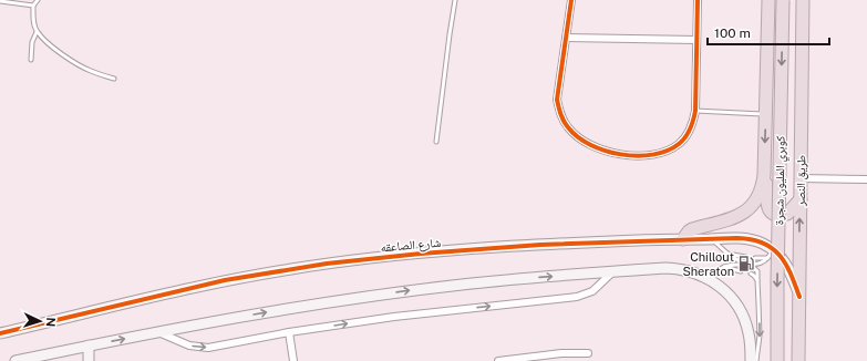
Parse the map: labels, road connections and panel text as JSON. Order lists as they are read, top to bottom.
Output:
{
  "streets": {
    "highway": ["كوبري المليون شجرة", "طريق النصر"],
    "street": ["شارع الصاعقه"]
  },
  "crossings": [
    ["طريق النصر", "شارع الصاعقه"]
  ],
  "places": {
    "fuel station": ["Chillout Sheraton"]
  },
  "scale_bar": "100 m",
  "north": "right"
}
